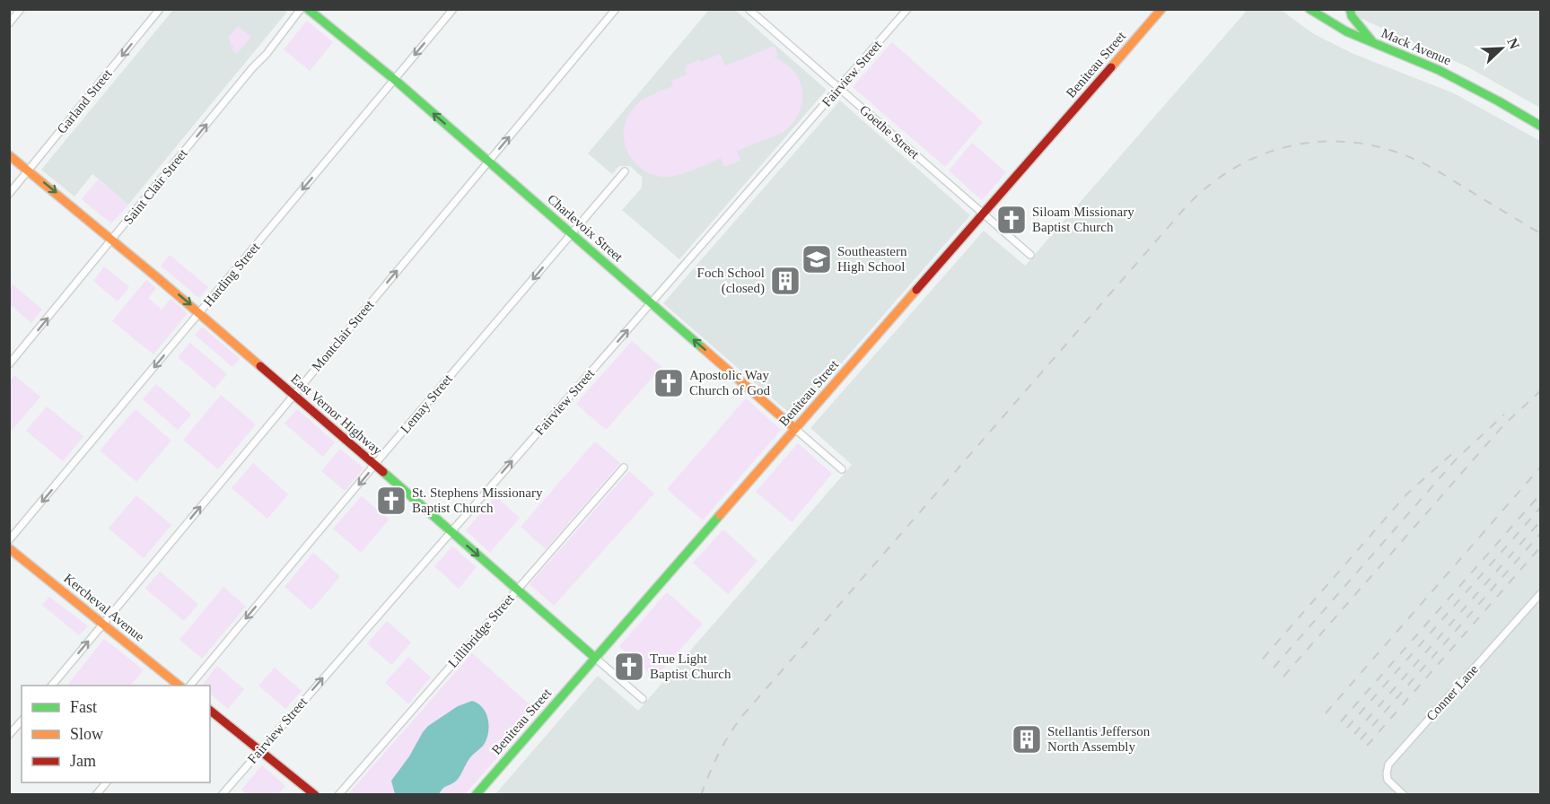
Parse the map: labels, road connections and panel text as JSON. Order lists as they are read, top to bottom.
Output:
{
  "streets": {
    "street": [
      "Mack Avenue",
      "Beniteau Street",
      "Fairview Street",
      "Garland Street",
      "Goethe Street",
      "Saint Clair Street",
      "Charlevoix Street",
      "Harding Street",
      "Montclair Street",
      "Lemay Street",
      "East Vernor Highway",
      "Kercheval Avenue",
      "Lillibridge Street",
      "Conner Lane"
    ]
  },
  "crossings": [
    ["Beniteau Street", "Goethe Street"],
    ["Beniteau Street", "Charlevoix Street"],
    ["Beniteau Street", "East Vernor Highway"],
    ["Fairview Street", "Goethe Street"],
    ["Fairview Street", "Charlevoix Street"],
    ["Fairview Street", "East Vernor Highway"],
    ["Garland Street", "East Vernor Highway"],
    ["Saint Clair Street", "East Vernor Highway"],
    ["Charlevoix Street", "Harding Street"],
    ["Charlevoix Street", "Montclair Street"],
    ["Charlevoix Street", "Lemay Street"],
    ["Harding Street", "East Vernor Highway"],
    ["Montclair Street", "East Vernor Highway"],
    ["Montclair Street", "Kercheval Avenue"],
    ["Lemay Street", "East Vernor Highway"],
    ["East Vernor Highway", "Lillibridge Street"]
  ],
  "one_way": [
    "Fairview Street",
    "Garland Street",
    "Saint Clair Street",
    "Charlevoix Street",
    "Harding Street",
    "Montclair Street",
    "Lemay Street",
    "East Vernor Highway"
  ],
  "places": {
    "church": [
      "Siloam Missionary Baptist Church",
      "Apostolic Way Church of God",
      "St. Stephens Missionary Baptist Church",
      "True Light Baptist Church"
    ],
    "school or university": ["Southeastern High School"],
    "building": ["Foch School (closed)", "Stellantis Jefferson North Assembly"]
  },
  "legend": ["Fast", "Slow", "Jam"],
  "north": "top right"
}
